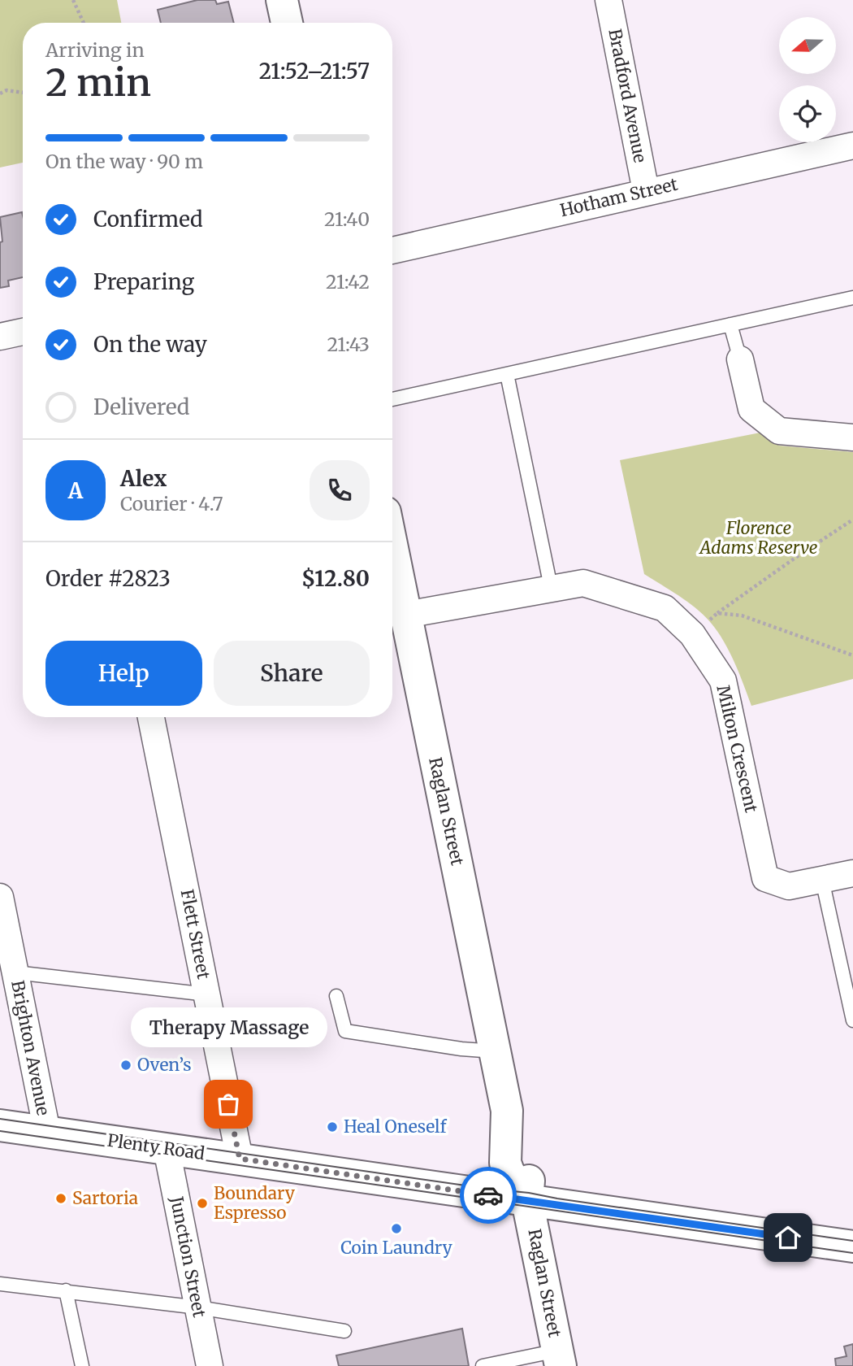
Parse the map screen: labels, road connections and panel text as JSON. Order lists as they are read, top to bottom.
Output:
{
  "streets": {
    "street": [
      "Bradford Avenue",
      "Hotham Street",
      "Milton Crescent",
      "Raglan Street",
      "Flett Street",
      "Brighton Avenue",
      "Plenty Road",
      "Junction Street"
    ]
  },
  "crossings": [
    ["Bradford Avenue", "Hotham Street"],
    ["Milton Crescent", "Raglan Street"],
    ["Raglan Street", "Plenty Road"],
    ["Flett Street", "Plenty Road"],
    ["Brighton Avenue", "Plenty Road"],
    ["Plenty Road", "Junction Street"]
  ],
  "parks": ["Florence Adams Reserve"],
  "places": [
    "Oven’s",
    "Therapy Massage",
    "Heal Oneself",
    "Sartoria",
    "Boundary Espresso",
    "Coin Laundry"
  ],
  "north": "left",
  "page": {
    "heading": ["2 min", "Arriving in", "21:52–21:57"],
    "panel": [
      "Alex",
      "Courier · 4.7",
      "Order #2823",
      "$12.80"
    ],
    "bar": "On the way · 90 m",
    "list": [
      ["Confirmed", "21:40"],
      ["Preparing", "21:42"],
      ["On the way", "21:43"],
      "Delivered"
    ],
    "round": "A",
    "buttons": ["Help", "Share"],
    "bubble": "Therapy Massage"
  }
}
